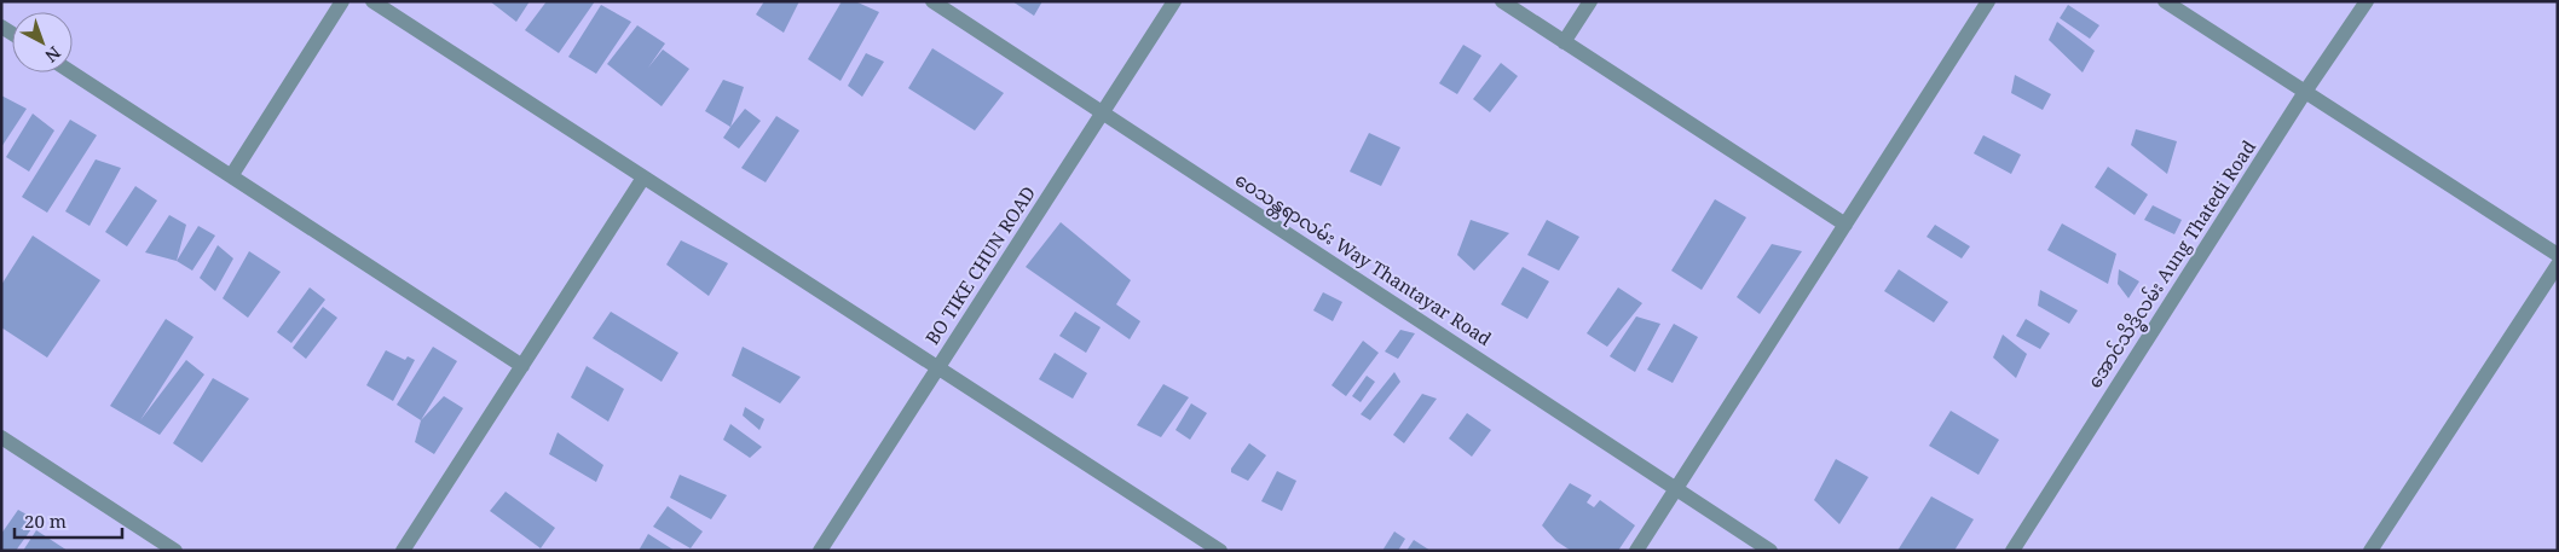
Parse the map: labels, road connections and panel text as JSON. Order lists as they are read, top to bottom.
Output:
{
  "streets": {
    "street": ["ဝေသန္တရာလမ်း Way Thantayar Road", "အောင်သိဒ္ဓိလမ်း Aung Thatedi Road", "BO TIKE CHUN ROAD"]
  },
  "crossings": [
    ["ဝေသန္တရာလမ်း Way Thantayar Road", "BO TIKE CHUN ROAD"]
  ],
  "scale_bar": "20 m",
  "north": "bottom right"
}
